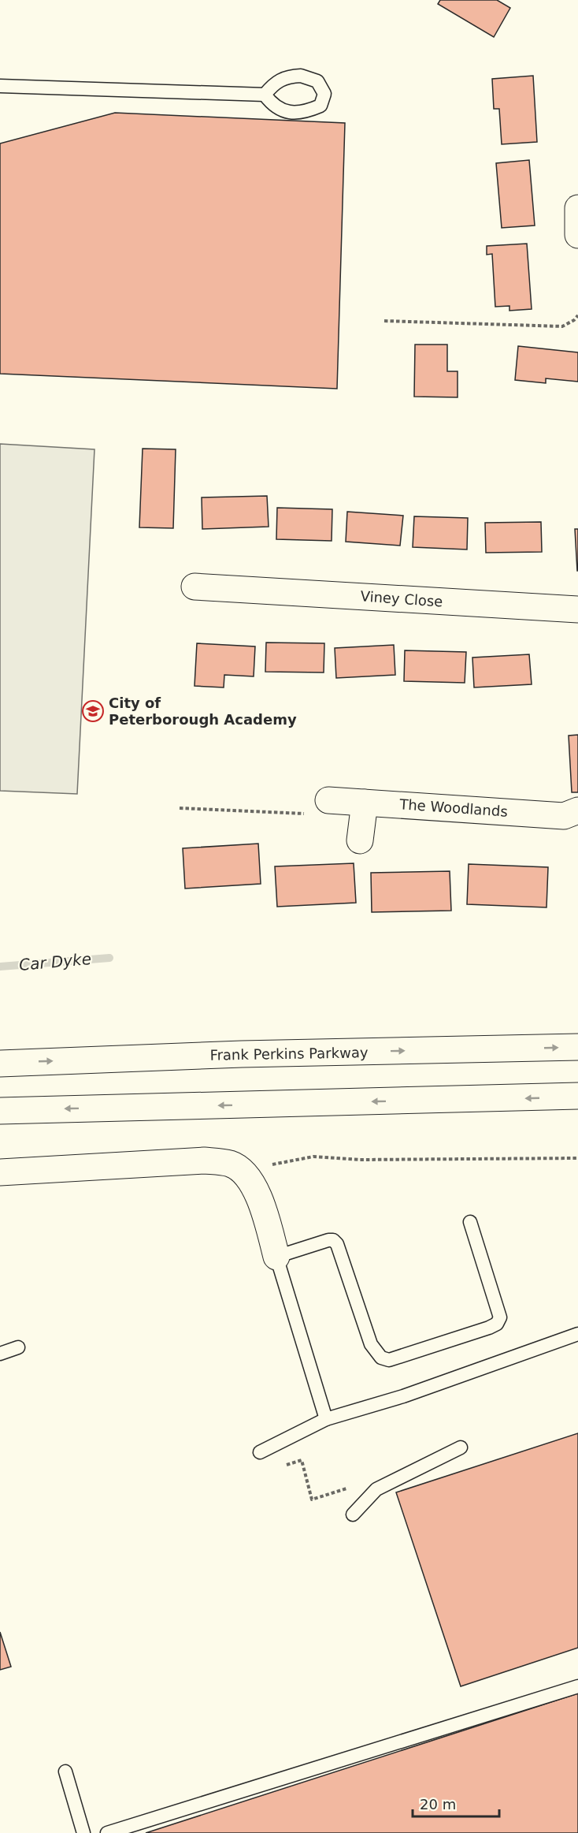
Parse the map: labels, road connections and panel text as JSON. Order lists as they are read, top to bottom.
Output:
{
  "streets": {
    "main road": ["Viney Close", "The Woodlands", "Frank Perkins Parkway"]
  },
  "water": ["Car Dyke"],
  "places": {
    "school or university": ["City of Peterborough Academy"]
  },
  "scale_bar": "20 m"
}
